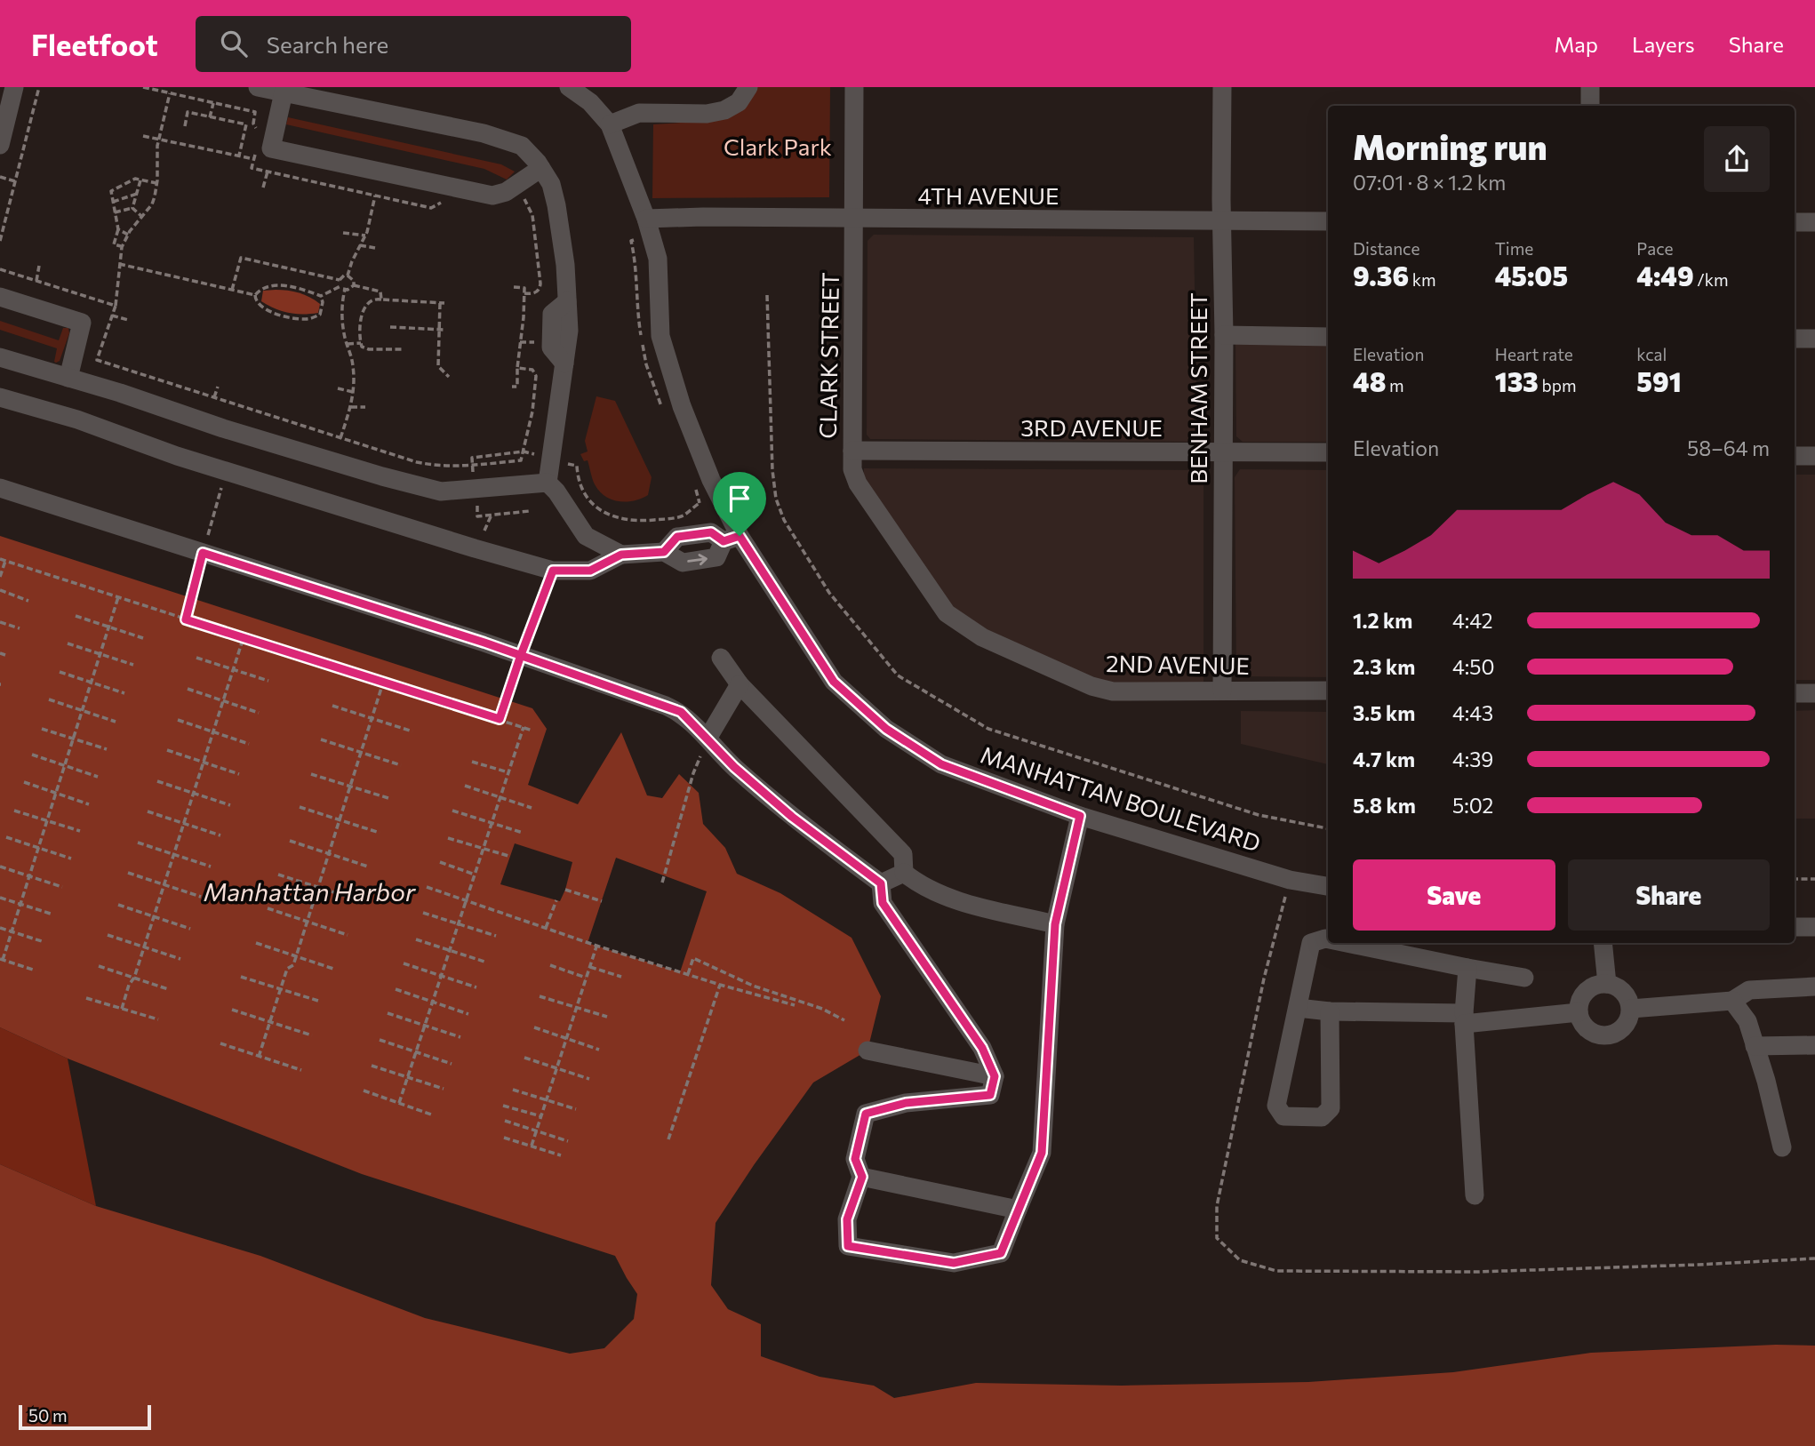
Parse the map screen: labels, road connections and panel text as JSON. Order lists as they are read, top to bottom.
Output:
{
  "streets": {
    "street": [
      "4TH AVENUE",
      "CLARK STREET",
      "BENHAM STREET",
      "3RD AVENUE",
      "2ND AVENUE",
      "MANHATTAN BOULEVARD"
    ]
  },
  "crossings": [
    ["4TH AVENUE", "CLARK STREET"],
    ["4TH AVENUE", "BENHAM STREET"],
    ["4TH AVENUE", "MANHATTAN BOULEVARD"],
    ["CLARK STREET", "3RD AVENUE"],
    ["CLARK STREET", "2ND AVENUE"],
    ["BENHAM STREET", "3RD AVENUE"],
    ["BENHAM STREET", "2ND AVENUE"]
  ],
  "water": ["Manhattan Harbor"],
  "parks": ["Clark Park"],
  "scale_bar": "50 m",
  "page": {
    "header": "Fleetfoot",
    "search": "Search here",
    "nav": ["Map", "Layers", "Share"],
    "heading": ["Morning run", "07:01 · 8 × 1.2 km"],
    "stats": [
      ["Distance", "9.36 km"],
      ["Time", "45:05"],
      ["Pace", "4:49 /km"],
      ["Elevation", "48 m"],
      ["Heart rate", "133 bpm"],
      ["kcal", "591"]
    ],
    "chart": ["Elevation", "58–64 m"],
    "list": [
      {
        "name": "1.2 km",
        "note": "4:42"
      },
      {
        "name": "2.3 km",
        "note": "4:50"
      },
      {
        "name": "3.5 km",
        "note": "4:43"
      },
      {
        "name": "4.7 km",
        "note": "4:39"
      },
      {
        "name": "5.8 km",
        "note": "5:02"
      }
    ],
    "buttons": ["Save", "Share"],
    "scale": "50 m"
  }
}
